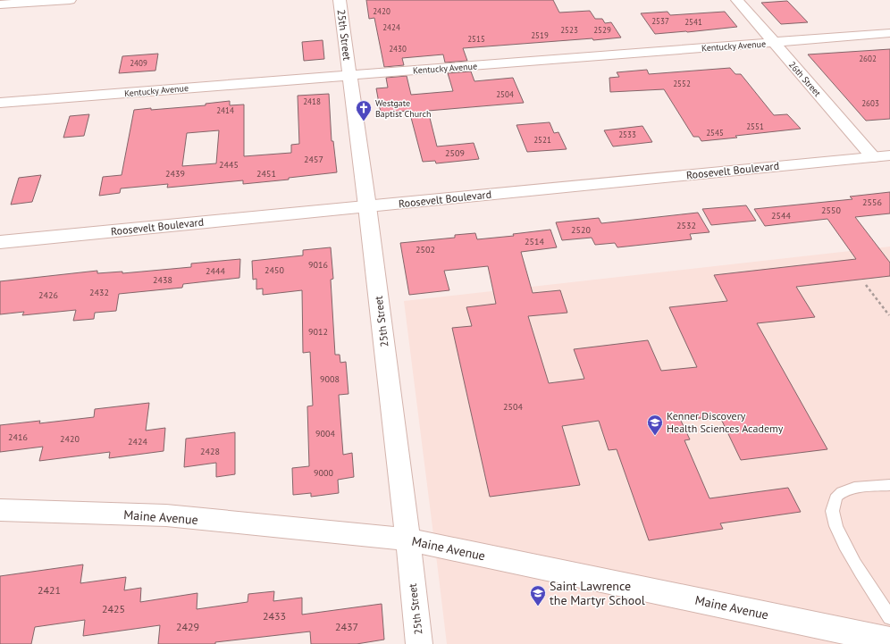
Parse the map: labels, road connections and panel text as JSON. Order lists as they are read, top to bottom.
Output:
{
  "streets": {
    "street": [
      "25th Street",
      "Kentucky Avenue",
      "26th Street",
      "Roosevelt Boulevard",
      "Maine Avenue"
    ]
  },
  "crossings": [
    ["25th Street", "Kentucky Avenue"],
    ["25th Street", "Roosevelt Boulevard"],
    ["25th Street", "Maine Avenue"],
    ["Kentucky Avenue", "26th Street"],
    ["26th Street", "Roosevelt Boulevard"]
  ],
  "places": {
    "church": ["Westgate Baptist Church"],
    "school or university": ["Kenner Discovery Health Sciences Academy", "Saint Lawrence the Martyr School"]
  },
  "house_numbers": [
    "2420",
    "2537",
    "2541",
    "2424",
    "2523",
    "2529",
    "2519",
    "2515",
    "2430",
    "2602",
    "2409",
    "2552",
    "2504",
    "2418",
    "2603",
    "2414",
    "2551",
    "2545",
    "2533",
    "2521",
    "2509",
    "2457",
    "2445",
    "2439",
    "2451",
    "2556",
    "2550",
    "2544",
    "2532",
    "2520",
    "2514",
    "2502",
    "9016",
    "2450",
    "2444",
    "2438",
    "2432",
    "2426",
    "9012",
    "9008",
    "2504",
    "9004",
    "2416",
    "2420",
    "2424",
    "2428",
    "9000",
    "2421",
    "2425",
    "2433",
    "2429",
    "2437"
  ]
}
